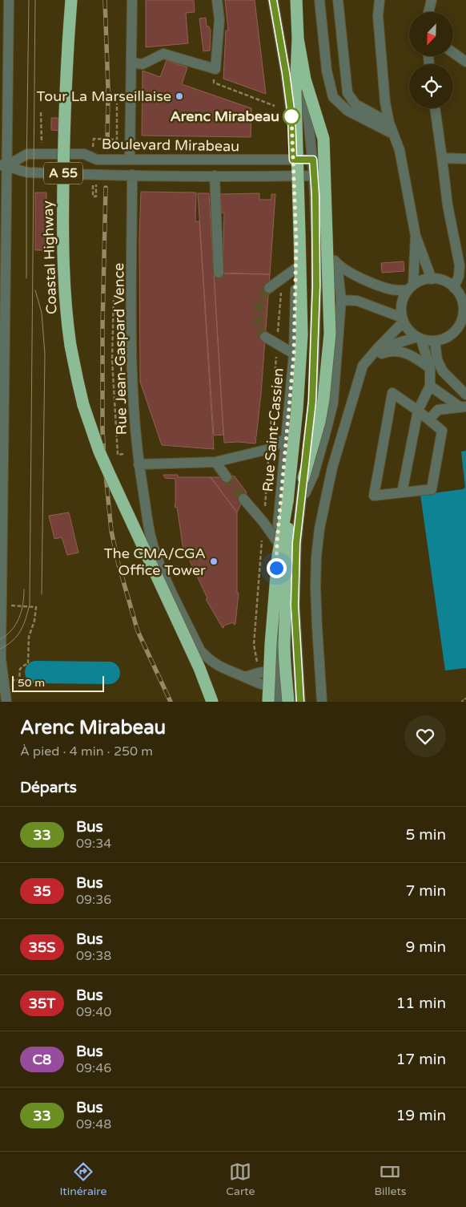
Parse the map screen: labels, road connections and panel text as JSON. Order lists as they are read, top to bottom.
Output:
{
  "streets": {
    "highway": ["A 55", "Coastal Highway"],
    "street": ["Boulevard Mirabeau", "Rue Jean-Gaspard Vence", "Rue Saint-Cassien"]
  },
  "crossings": [
    ["Boulevard Mirabeau", "Rue Jean-Gaspard Vence"],
    ["Boulevard Mirabeau", "Rue Saint-Cassien"],
    ["Rue Jean-Gaspard Vence", "Rue Saint-Cassien"]
  ],
  "places": ["Tour La Marseillaise", "Arenc Mirabeau", "The CMA/CGA Office Tower"],
  "lines": ["bus line 33"],
  "scale_bar": "50 m",
  "north": "bottom left",
  "page": {
    "scale": "50 m",
    "heading": [
      ["Arenc Mirabeau", "À pied · 4 min · 250 m"],
      "Départs"
    ],
    "list": [
      {
        "mark": "33",
        "name": "Bus",
        "note": "09:34",
        "value": "5 min"
      },
      {
        "mark": "35",
        "name": "Bus",
        "note": "09:36",
        "value": "7 min"
      },
      {
        "mark": "35S",
        "name": "Bus",
        "note": "09:38",
        "value": "9 min"
      },
      {
        "mark": "35T",
        "name": "Bus",
        "note": "09:40",
        "value": "11 min"
      },
      {
        "mark": "C8",
        "name": "Bus",
        "note": "09:46",
        "value": "17 min"
      },
      {
        "mark": "33",
        "name": "Bus",
        "note": "09:48",
        "value": "19 min"
      }
    ],
    "tabs": ["Itinéraire", "Carte", "Billets"]
  }
}
